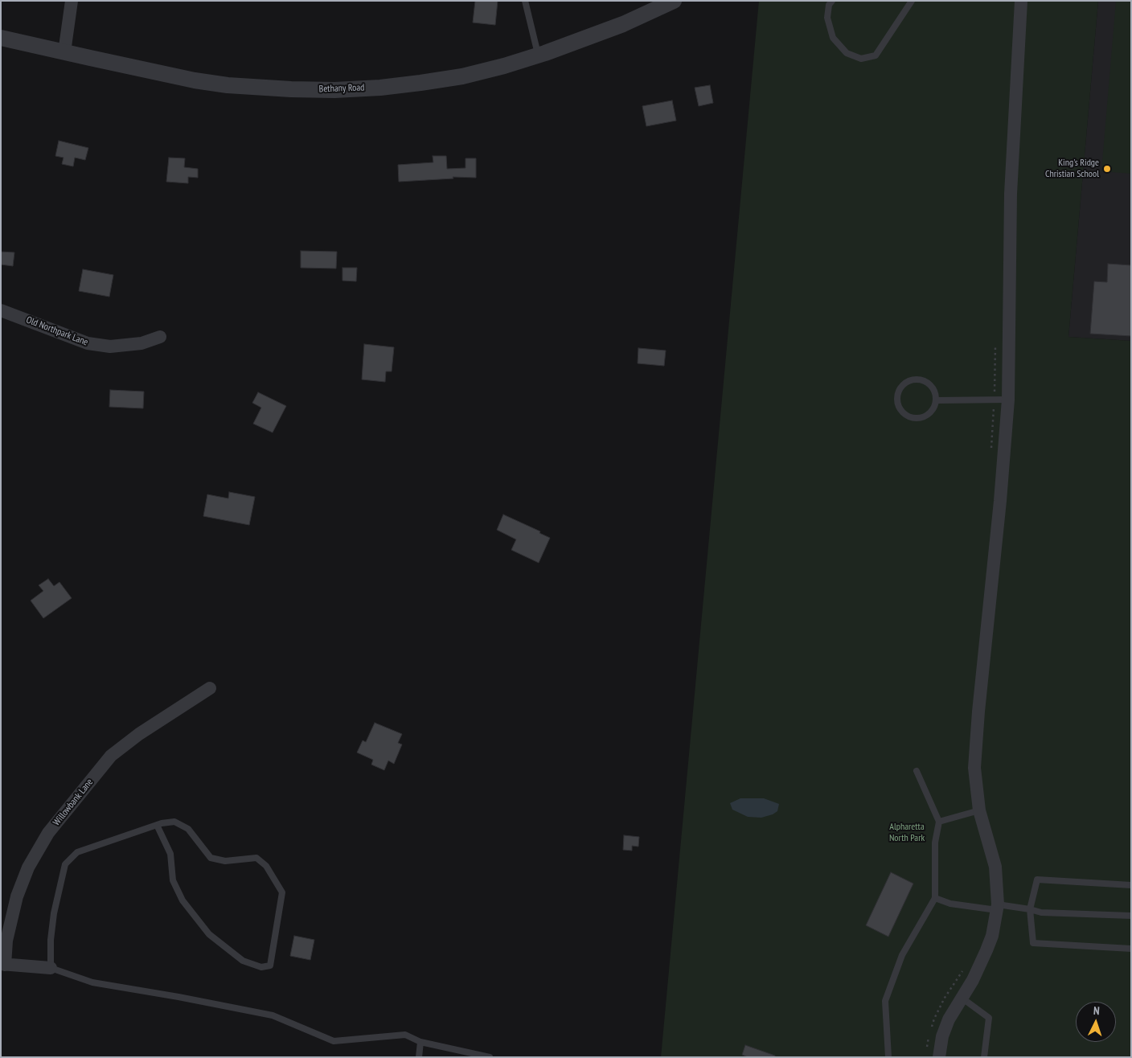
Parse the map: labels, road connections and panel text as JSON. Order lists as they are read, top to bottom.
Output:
{
  "streets": {
    "street": ["Bethany Road", "Old Northpark Lane", "Willowbank Lane"]
  },
  "parks": ["Alpharetta North Park"],
  "places": ["King's Ridge Christian School"],
  "north": "top"
}
